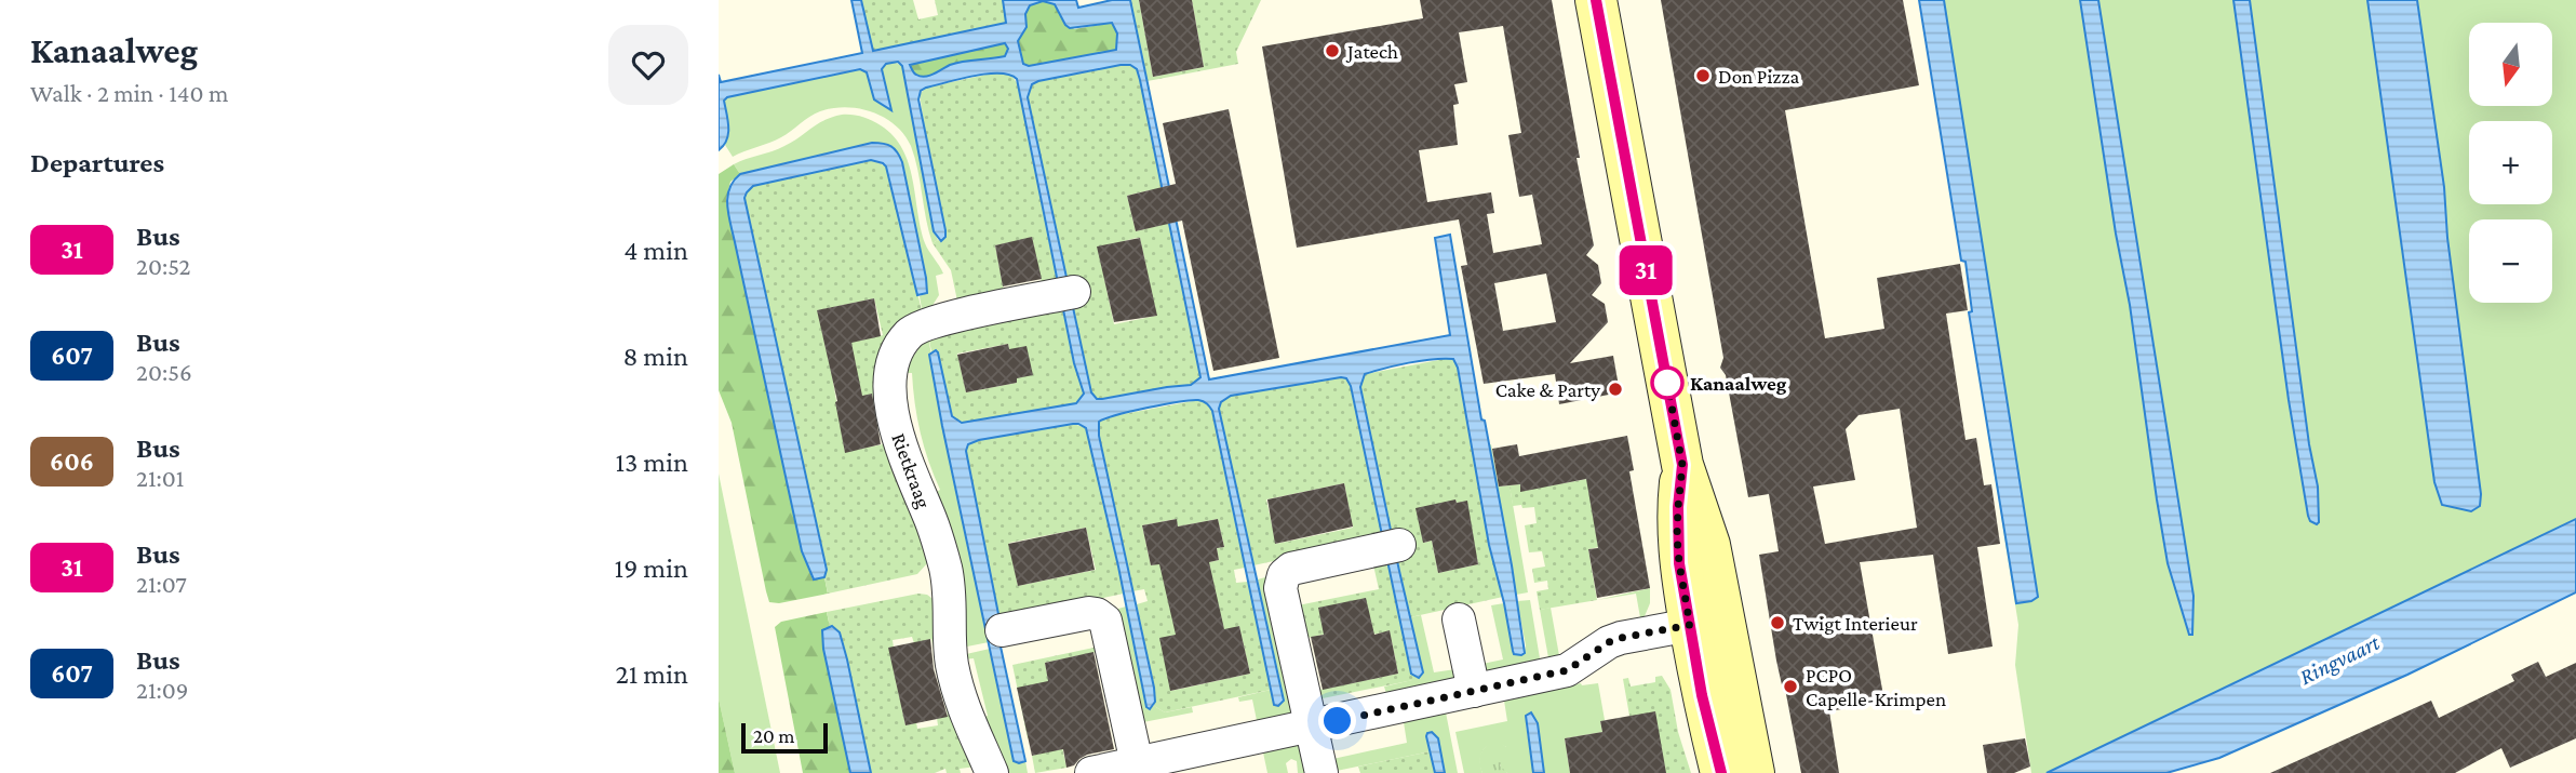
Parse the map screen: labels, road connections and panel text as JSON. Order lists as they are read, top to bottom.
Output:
{
  "streets": {
    "street": ["Rietkraag"]
  },
  "water": ["Ringvaart"],
  "places": [
    "Jatech",
    "Don Pizza",
    "Kanaalweg",
    "Cake & Party",
    "Twigt Interieur",
    "PCPO Capelle-Krimpen"
  ],
  "lines": ["bus line 31"],
  "scale_bar": "20 m",
  "north": "bottom",
  "page": {
    "heading": [
      ["Kanaalweg", "Walk · 2 min · 140 m"],
      "Departures"
    ],
    "on_map": "31",
    "map_buttons": ["+", "−"],
    "list": [
      {
        "mark": "31",
        "name": "Bus",
        "note": "20:52",
        "value": "4 min"
      },
      {
        "mark": "607",
        "name": "Bus",
        "note": "20:56",
        "value": "8 min"
      },
      {
        "mark": "606",
        "name": "Bus",
        "note": "21:01",
        "value": "13 min"
      },
      {
        "mark": "31",
        "name": "Bus",
        "note": "21:07",
        "value": "19 min"
      },
      {
        "mark": "607",
        "name": "Bus",
        "note": "21:09",
        "value": "21 min"
      }
    ],
    "scale": "20 m"
  }
}
